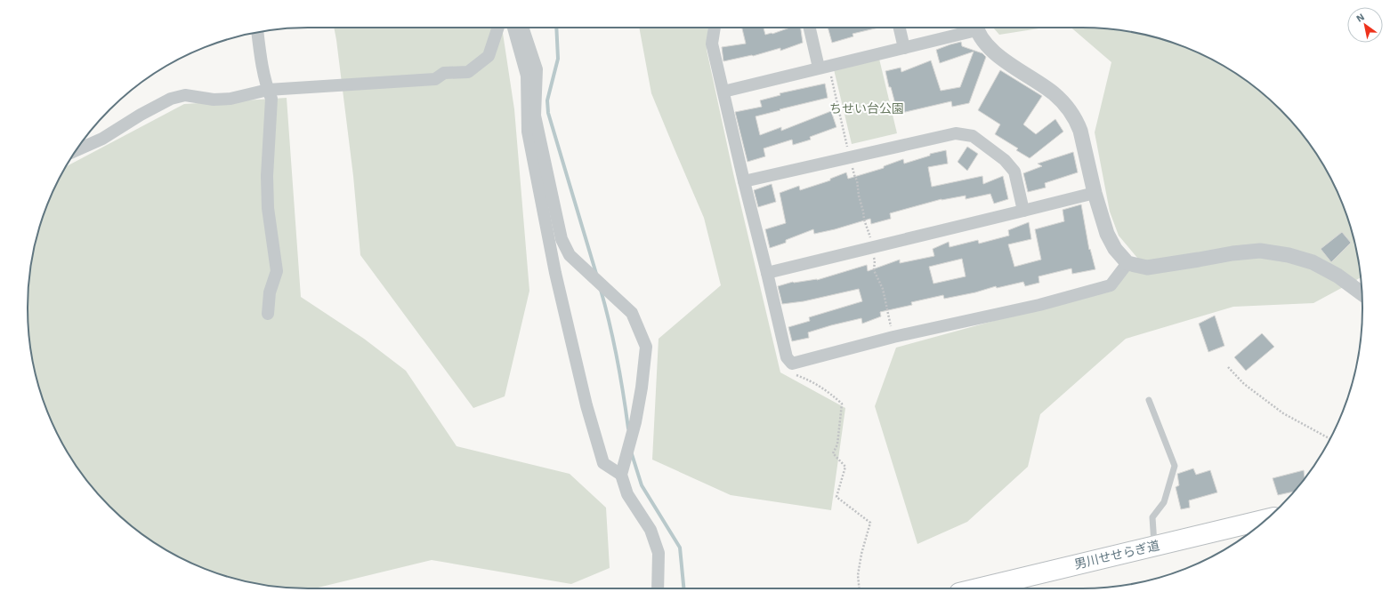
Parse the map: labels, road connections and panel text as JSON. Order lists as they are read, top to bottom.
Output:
{
  "streets": {
    "main road": ["男川せせらぎ道"]
  },
  "parks": ["ちせい台公園"],
  "north": "top left"
}
